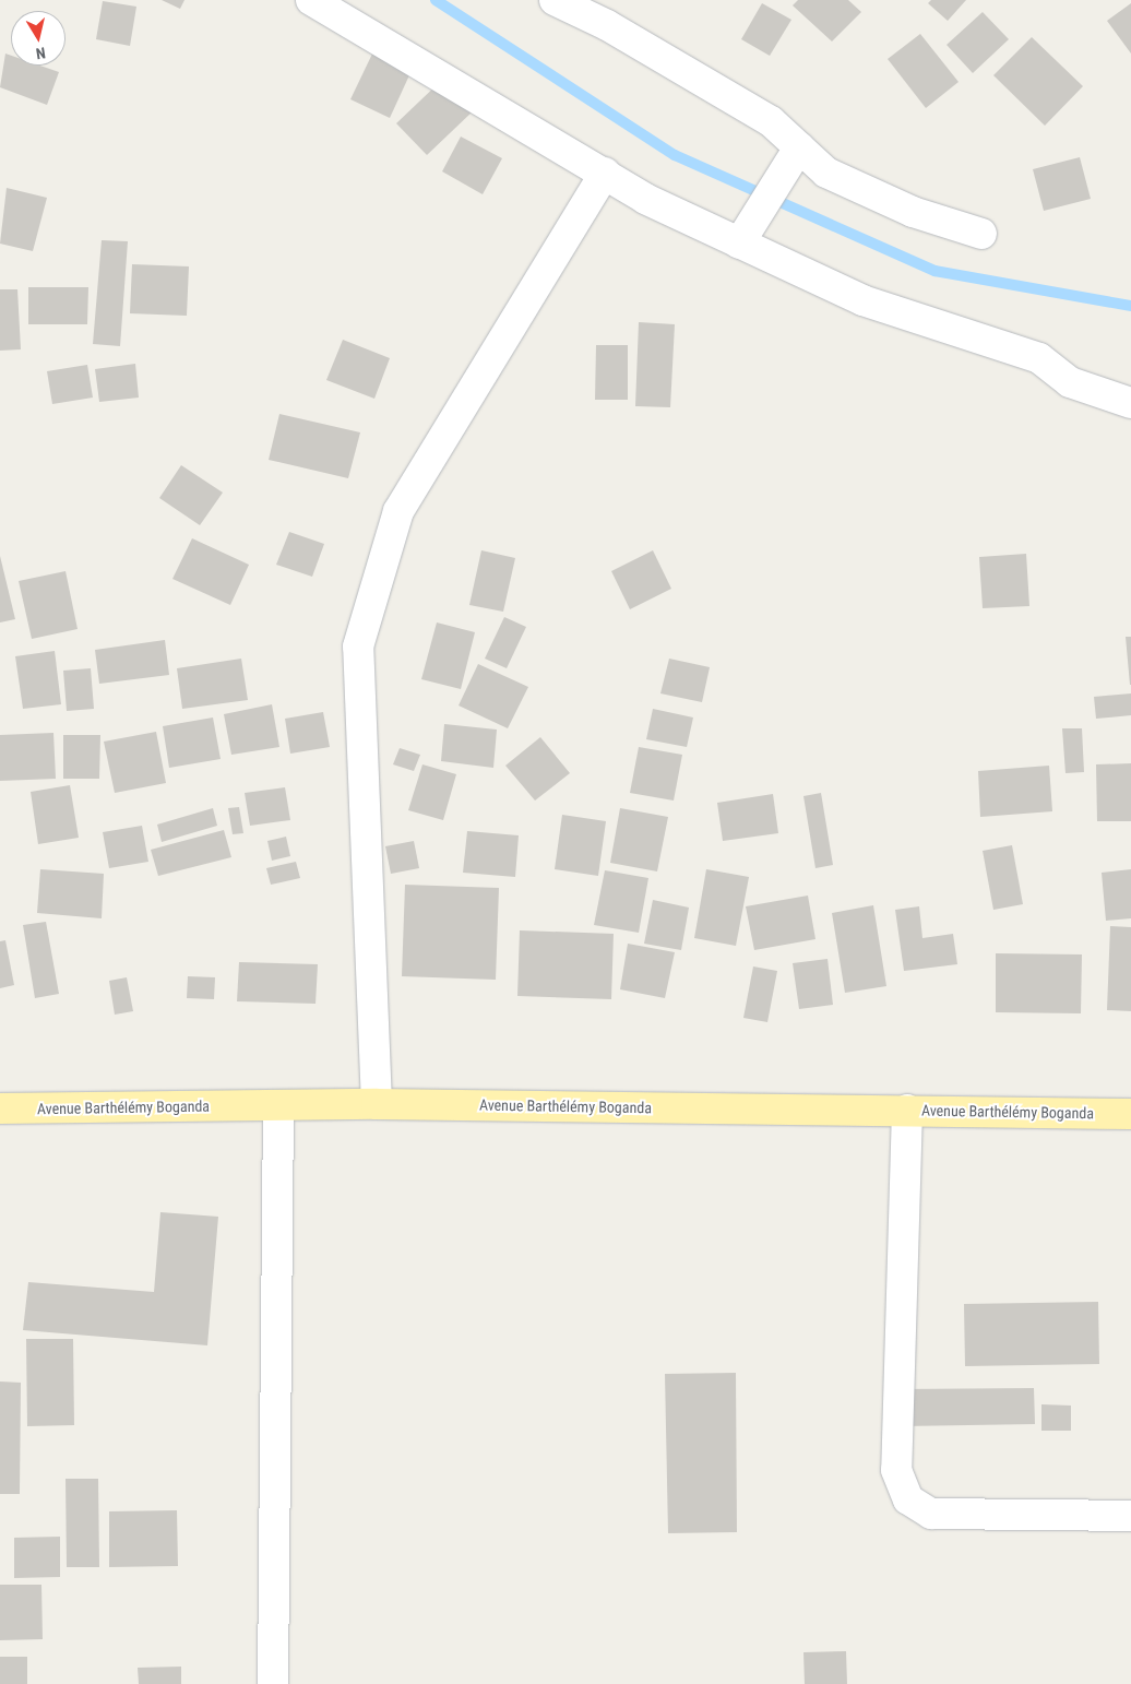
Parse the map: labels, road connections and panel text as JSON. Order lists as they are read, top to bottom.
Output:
{
  "streets": {
    "main road": ["Avenue Barthélémy Boganda"]
  },
  "north": "bottom"
}
